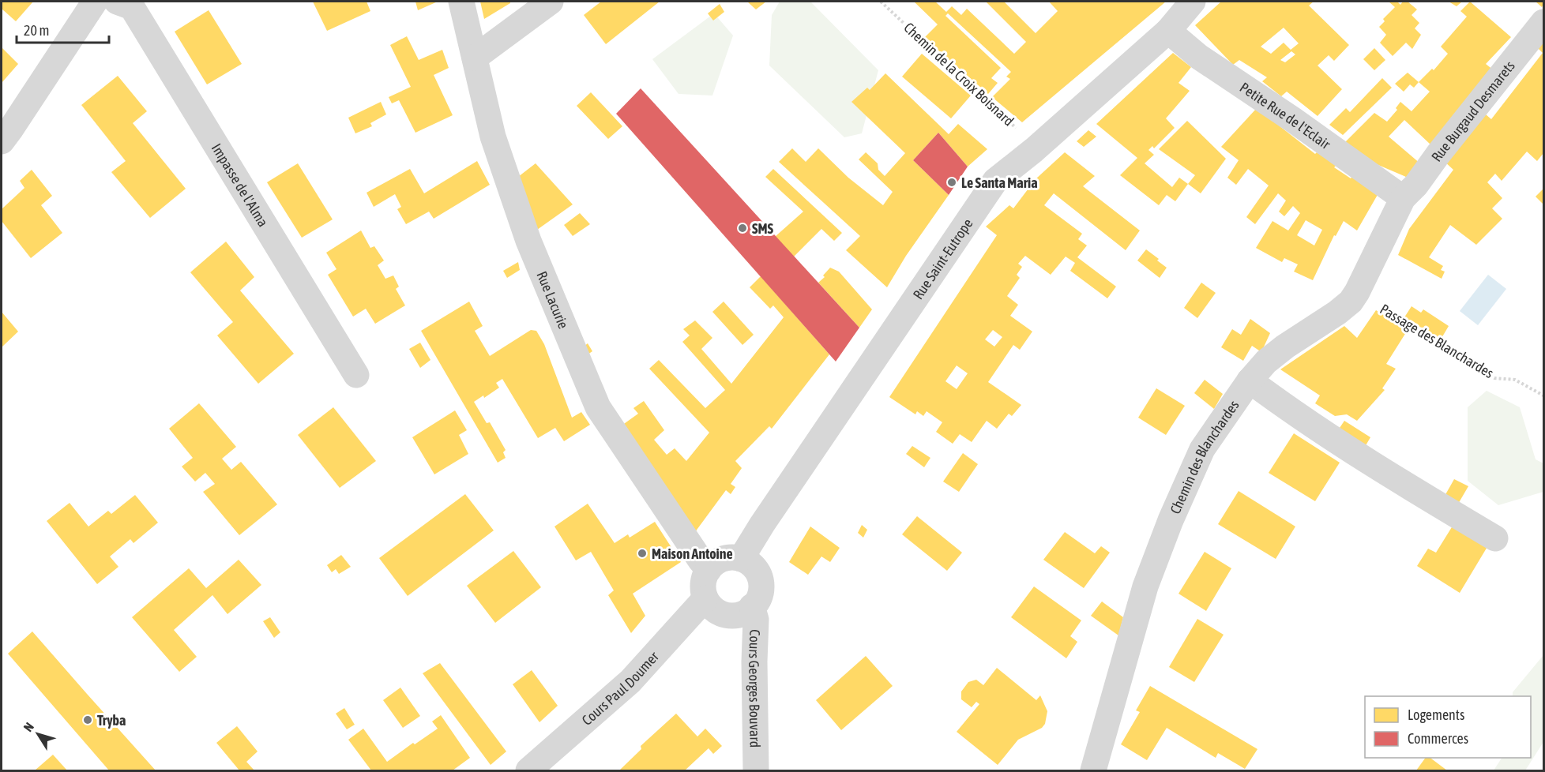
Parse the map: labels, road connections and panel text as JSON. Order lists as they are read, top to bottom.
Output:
{
  "streets": {
    "street": [
      "Rue Burgaud Desmarets",
      "Petite Rue de l'Eclair",
      "Impasse de l'Alma",
      "Rue Saint-Eutrope",
      "Rue Lacurie",
      "Chemin des Blanchardes",
      "Cours Paul Doumer",
      "Cours Georges Bouvard"
    ],
    "path": ["Chemin de la Croix Boisnard", "Passage des Blanchardes"]
  },
  "crossings": [
    ["Chemin de la Croix Boisnard", "Rue Saint-Eutrope"],
    ["Rue Burgaud Desmarets", "Petite Rue de l'Eclair"],
    ["Rue Burgaud Desmarets", "Chemin des Blanchardes"],
    ["Petite Rue de l'Eclair", "Rue Saint-Eutrope"],
    ["Petite Rue de l'Eclair", "Chemin des Blanchardes"],
    ["Rue Saint-Eutrope", "Rue Lacurie"],
    ["Rue Saint-Eutrope", "Cours Paul Doumer"],
    ["Rue Saint-Eutrope", "Cours Georges Bouvard"],
    ["Rue Lacurie", "Cours Paul Doumer"],
    ["Rue Lacurie", "Cours Georges Bouvard"],
    ["Passage des Blanchardes", "Chemin des Blanchardes"],
    ["Cours Paul Doumer", "Cours Georges Bouvard"]
  ],
  "places": [
    "Le Santa Maria",
    "SMS",
    "Maison Antoine",
    "Tryba"
  ],
  "legend": ["Logements", "Commerces"],
  "scale_bar": "20 m",
  "north": "top left"
}
